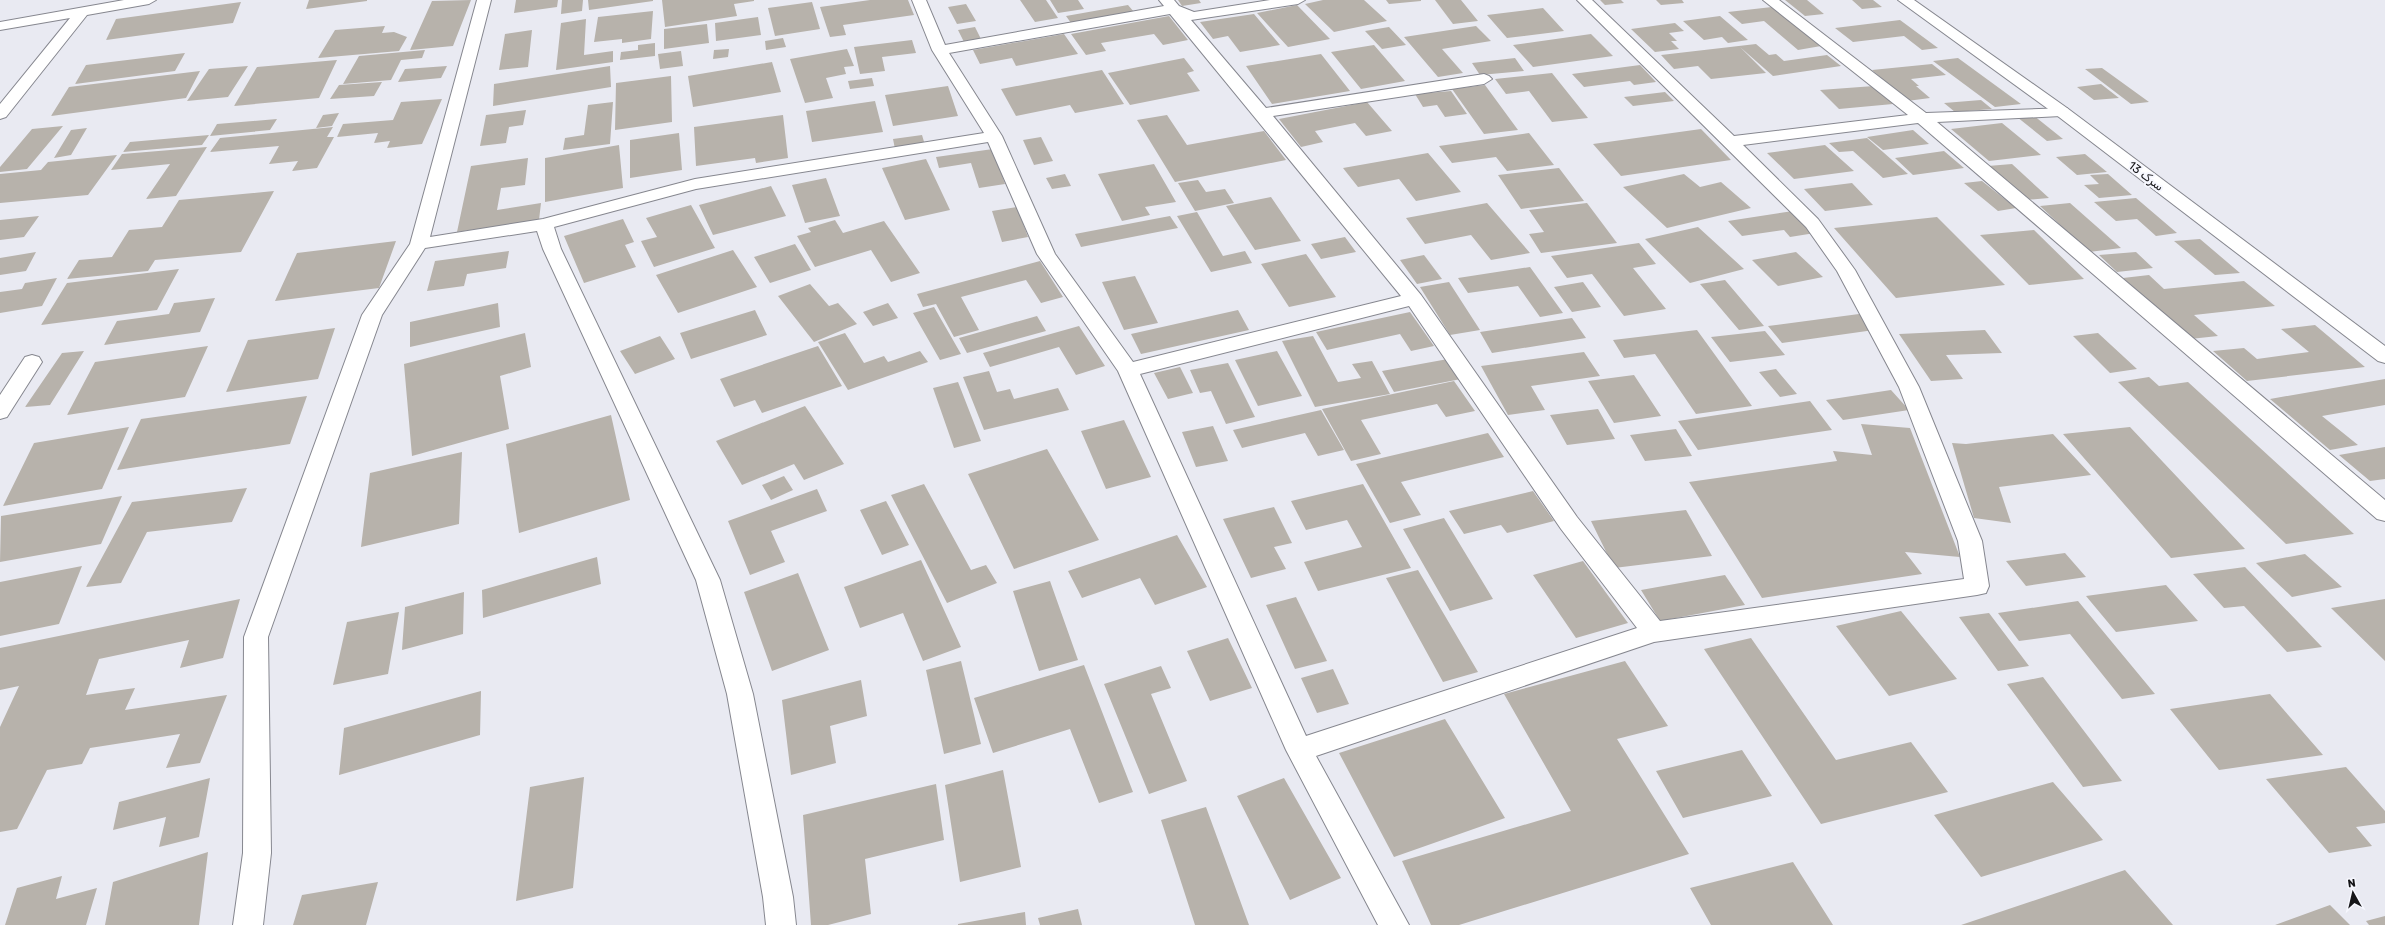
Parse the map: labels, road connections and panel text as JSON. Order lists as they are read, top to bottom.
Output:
{
  "streets": {
    "street": ["سرک 13"]
  },
  "north": "top"
}
